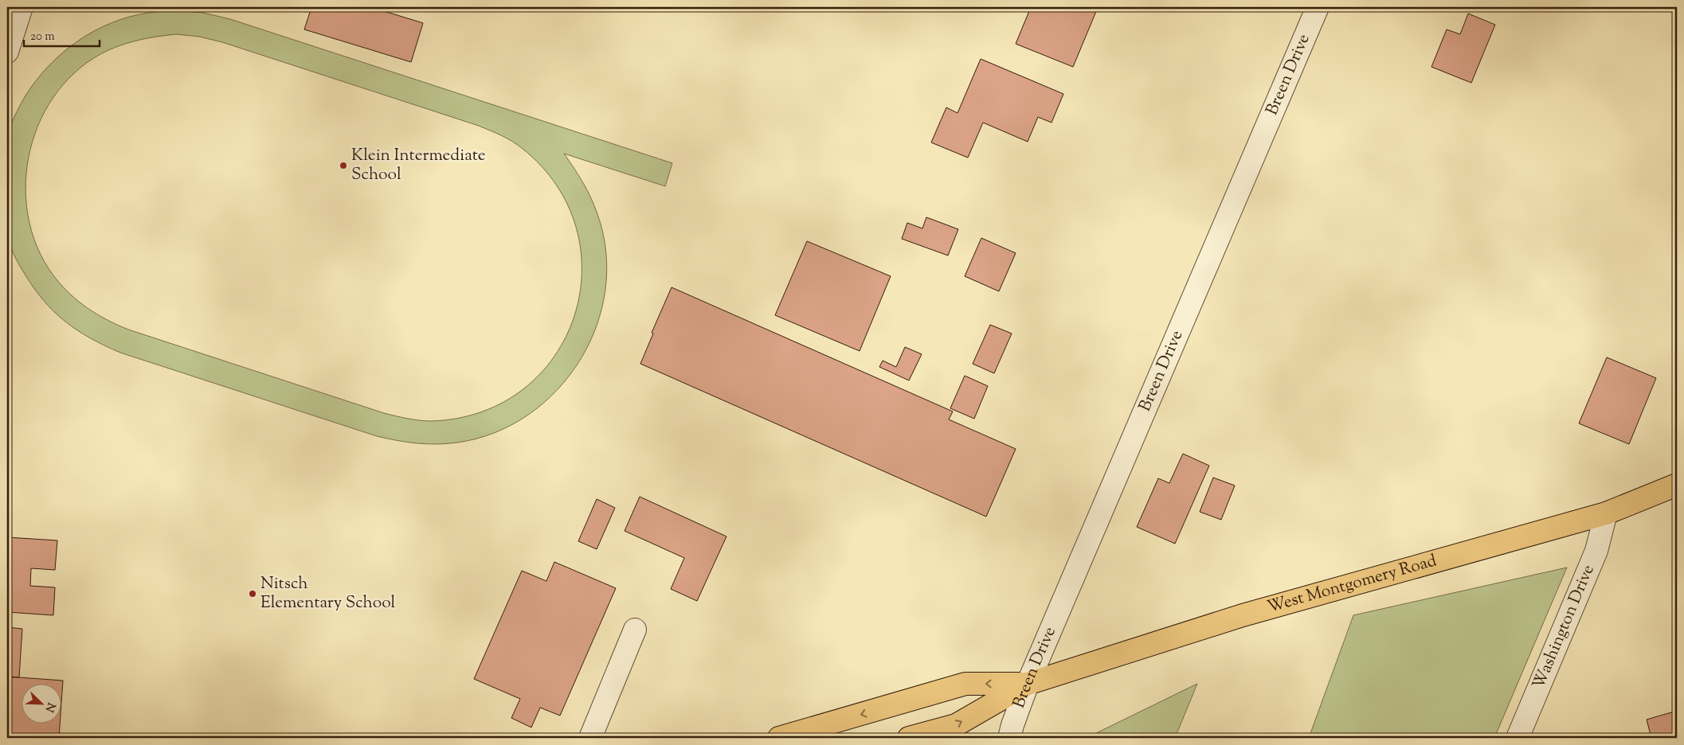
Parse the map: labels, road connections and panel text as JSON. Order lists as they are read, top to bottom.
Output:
{
  "streets": {
    "main road": ["West Montgomery Road"],
    "street": ["Breen Drive", "Washington Drive"]
  },
  "crossings": [
    ["Breen Drive", "West Montgomery Road"],
    ["West Montgomery Road", "Washington Drive"]
  ],
  "places": ["Klein Intermediate School", "Nitsch Elementary School"],
  "scale_bar": "20 m",
  "north": "bottom right"
}
